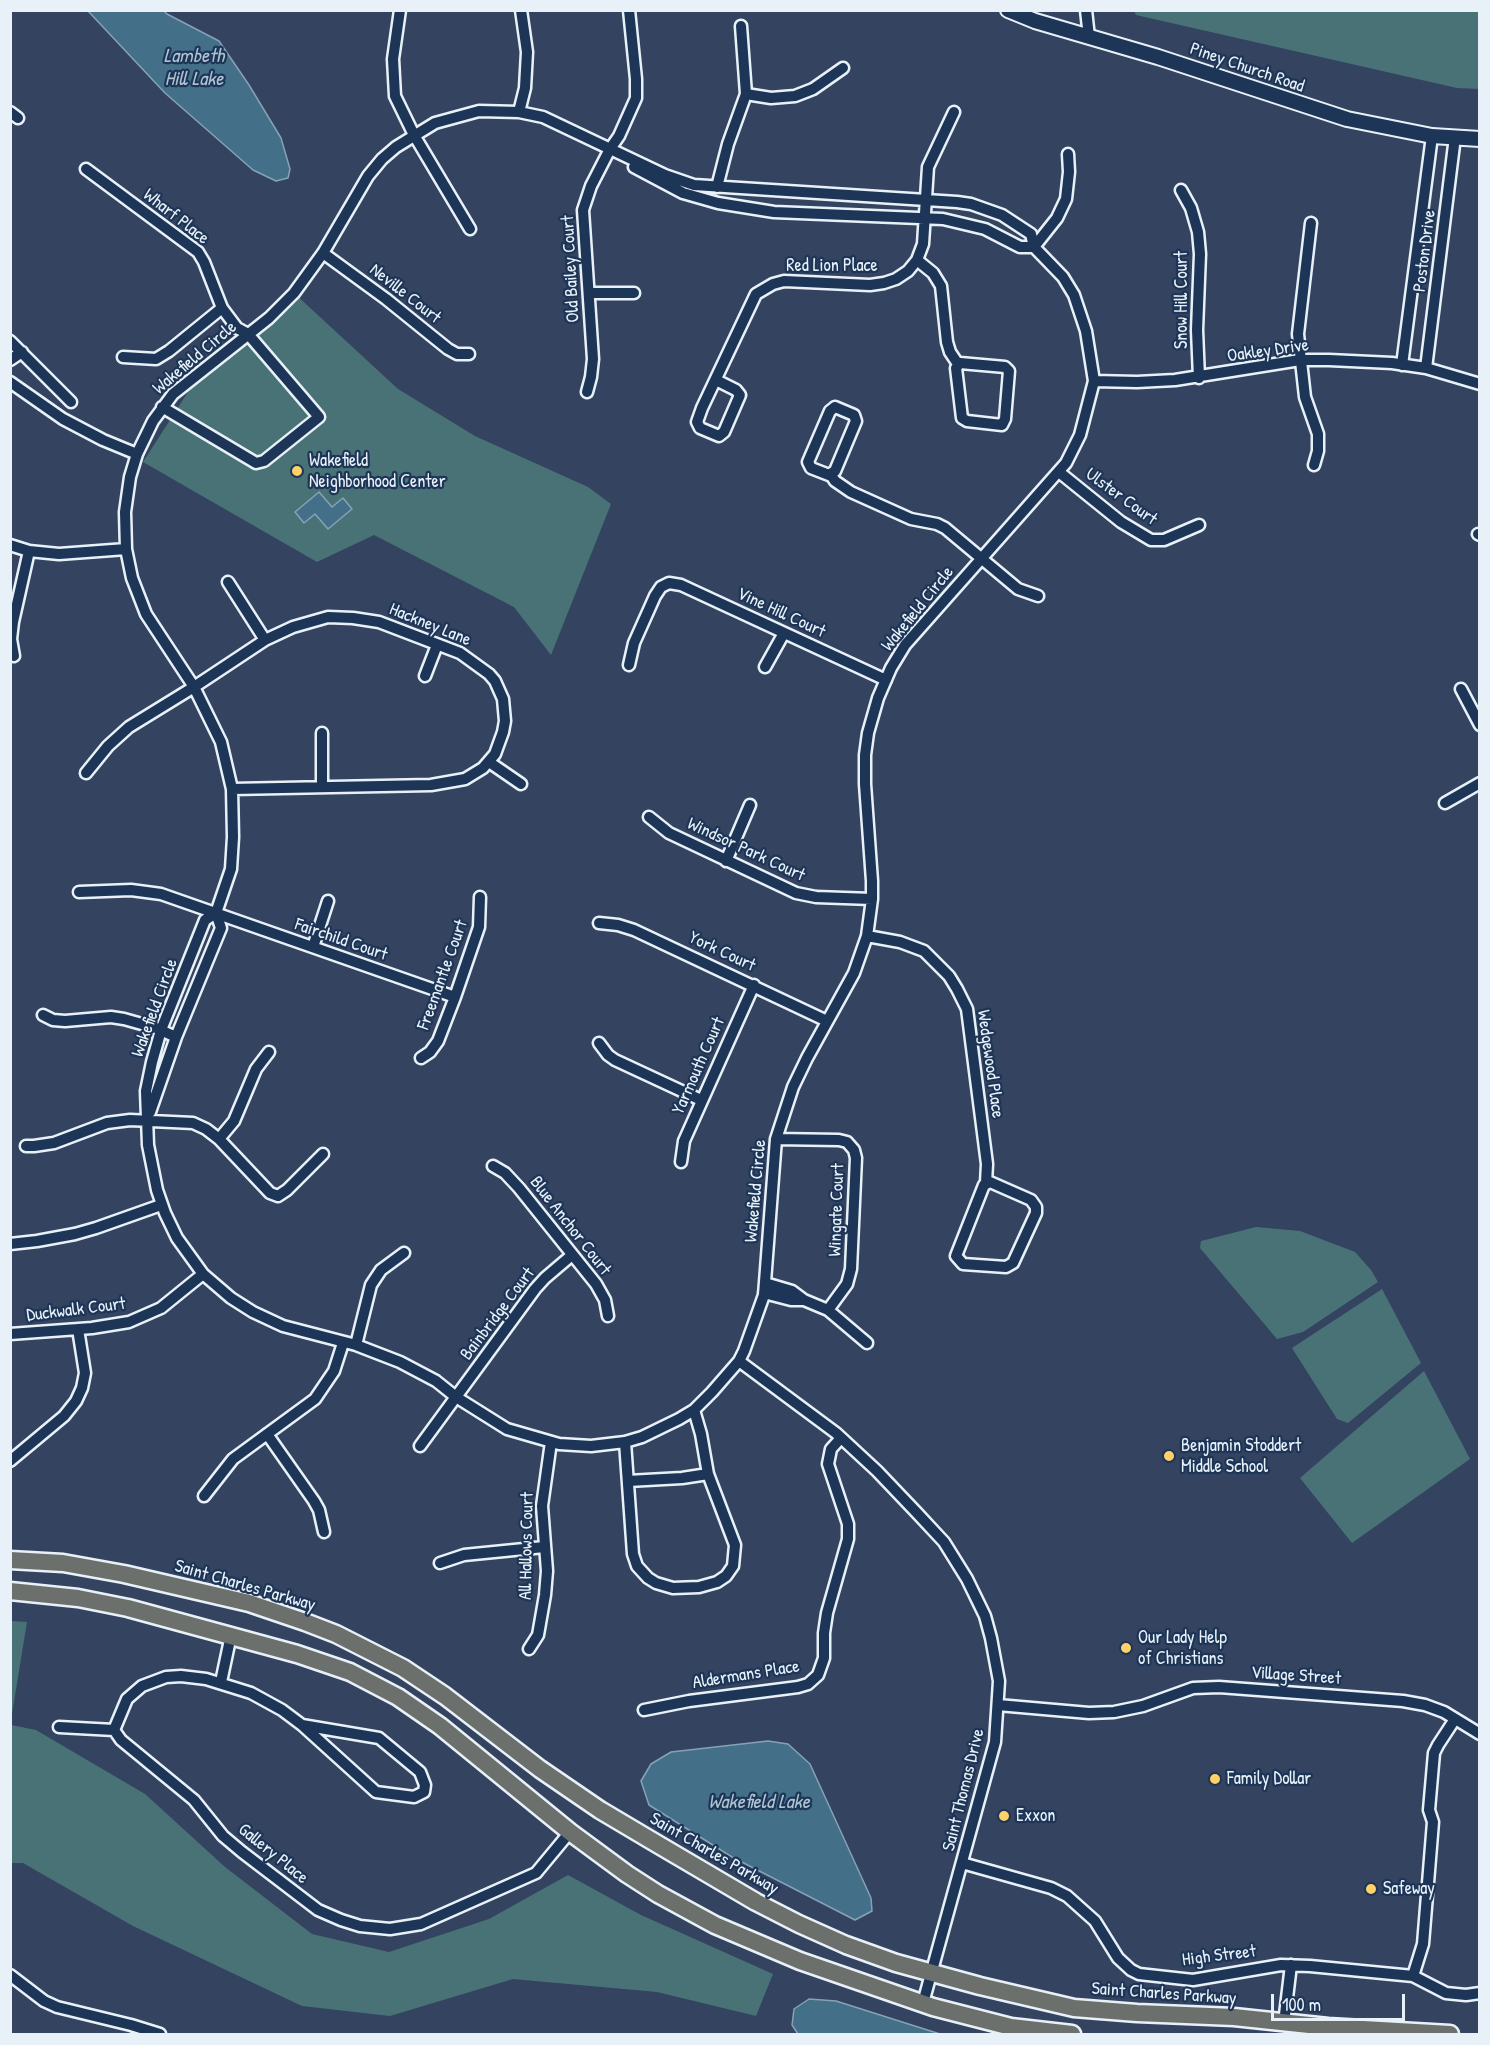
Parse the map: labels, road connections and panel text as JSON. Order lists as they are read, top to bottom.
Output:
{
  "streets": {
    "main road": ["Saint Charles Parkway"],
    "street": [
      "Piney Church Road",
      "Wharf Place",
      "Poston Drive",
      "Red Lion Place",
      "Old Bailey Court",
      "Neville Court",
      "Snow Hill Court",
      "Oakley Drive",
      "Wakefield Circle",
      "Ulster Court",
      "Vine Hill Court",
      "Hackney Lane",
      "Windsor Park Court",
      "Fairchild Court",
      "York Court",
      "Freemantle Court",
      "Wedgewood Place",
      "Yarmouth Court",
      "Wingate Court",
      "Blue Anchor Court",
      "Duckwalk Court",
      "Bainbridge Court",
      "All Hallows Court",
      "Aldermans Place",
      "Village Street",
      "Saint Thomas Drive",
      "Gallery Place",
      "High Street"
    ]
  },
  "crossings": [
    ["Piney Church Road", "Poston Drive"],
    ["Wharf Place", "Wakefield Circle"],
    ["Poston Drive", "Oakley Drive"],
    ["Old Bailey Court", "Wakefield Circle"],
    ["Neville Court", "Wakefield Circle"],
    ["Snow Hill Court", "Oakley Drive"],
    ["Oakley Drive", "Wakefield Circle"],
    ["Wakefield Circle", "Ulster Court"],
    ["Wakefield Circle", "Vine Hill Court"],
    ["Wakefield Circle", "Hackney Lane"],
    ["Wakefield Circle", "Windsor Park Court"],
    ["Wakefield Circle", "Fairchild Court"],
    ["Wakefield Circle", "York Court"],
    ["Wakefield Circle", "Wedgewood Place"],
    ["Wakefield Circle", "Wingate Court"],
    ["Wakefield Circle", "Duckwalk Court"],
    ["Wakefield Circle", "Bainbridge Court"],
    ["Wakefield Circle", "All Hallows Court"],
    ["Wakefield Circle", "Saint Thomas Drive"],
    ["Fairchild Court", "Freemantle Court"],
    ["York Court", "Yarmouth Court"],
    ["Blue Anchor Court", "Bainbridge Court"],
    ["Saint Charles Parkway", "Saint Thomas Drive"],
    ["Aldermans Place", "Saint Thomas Drive"],
    ["Village Street", "Saint Thomas Drive"],
    ["Saint Thomas Drive", "High Street"]
  ],
  "water": ["Lambeth Hill Lake", "Wakefield Lake"],
  "places": [
    "Wakefield Neighborhood Center",
    "Benjamin Stoddert Middle School",
    "Our Lady Help of Christians",
    "Family Dollar",
    "Exxon",
    "Safeway"
  ],
  "scale_bar": "100 m"
}
